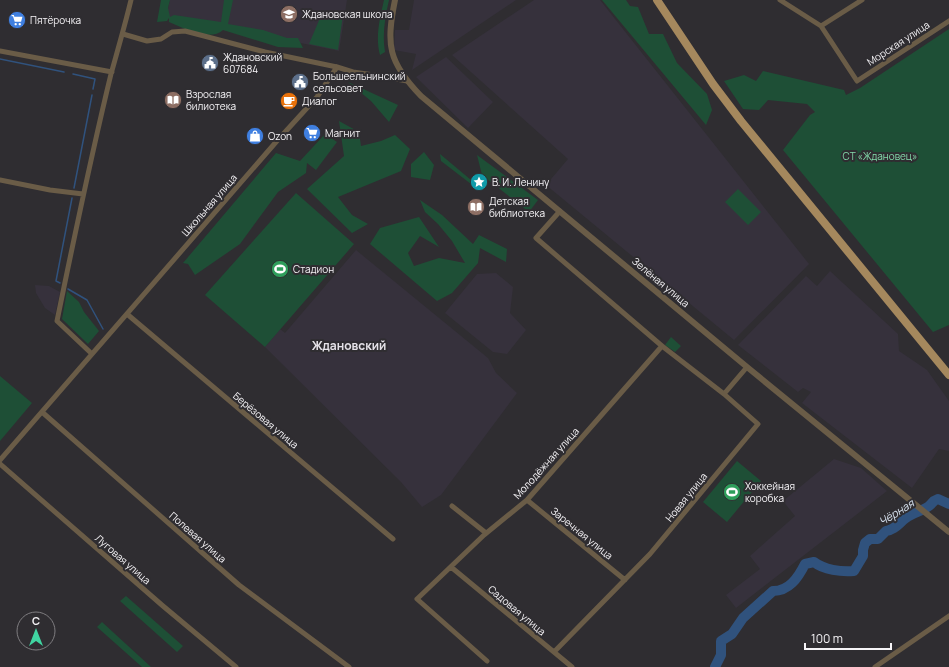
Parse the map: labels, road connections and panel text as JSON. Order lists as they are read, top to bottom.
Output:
{
  "streets": {
    "street": [
      "Морская улица",
      "Школьная улица",
      "Зелёная улица",
      "Берёзовая улица",
      "Молодёжная улица",
      "Новая улица",
      "Заречная улица",
      "Полевая улица",
      "Луговая улица",
      "Садовая улица"
    ]
  },
  "crossings": [
    ["Школьная улица", "Берёзовая улица"],
    ["Школьная улица", "Полевая улица"],
    ["Молодёжная улица", "Заречная улица"],
    ["Молодёжная улица", "Садовая улица"],
    ["Новая улица", "Заречная улица"],
    ["Новая улица", "Садовая улица"]
  ],
  "districts": ["Ждановский"],
  "water": ["Чёрная"],
  "parks": ["СТ «Ждановец»"],
  "places": {
    "school or university": ["Ждановская школа"],
    "supermarket": ["Пятёрочка", "Магнит"],
    "public building": ["Ждановский 607684", "Большеельнинский сельсовет"],
    "library": ["Взрослая билиотека", "Детская библиотека"],
    "cafe": ["Диалог"],
    "shop": ["Ozon"],
    "place": ["В. И. Ленину"],
    "sports": ["Стадион", "Хоккейная коробка"]
  },
  "scale_bar": "100 m",
  "north": "top"
}
